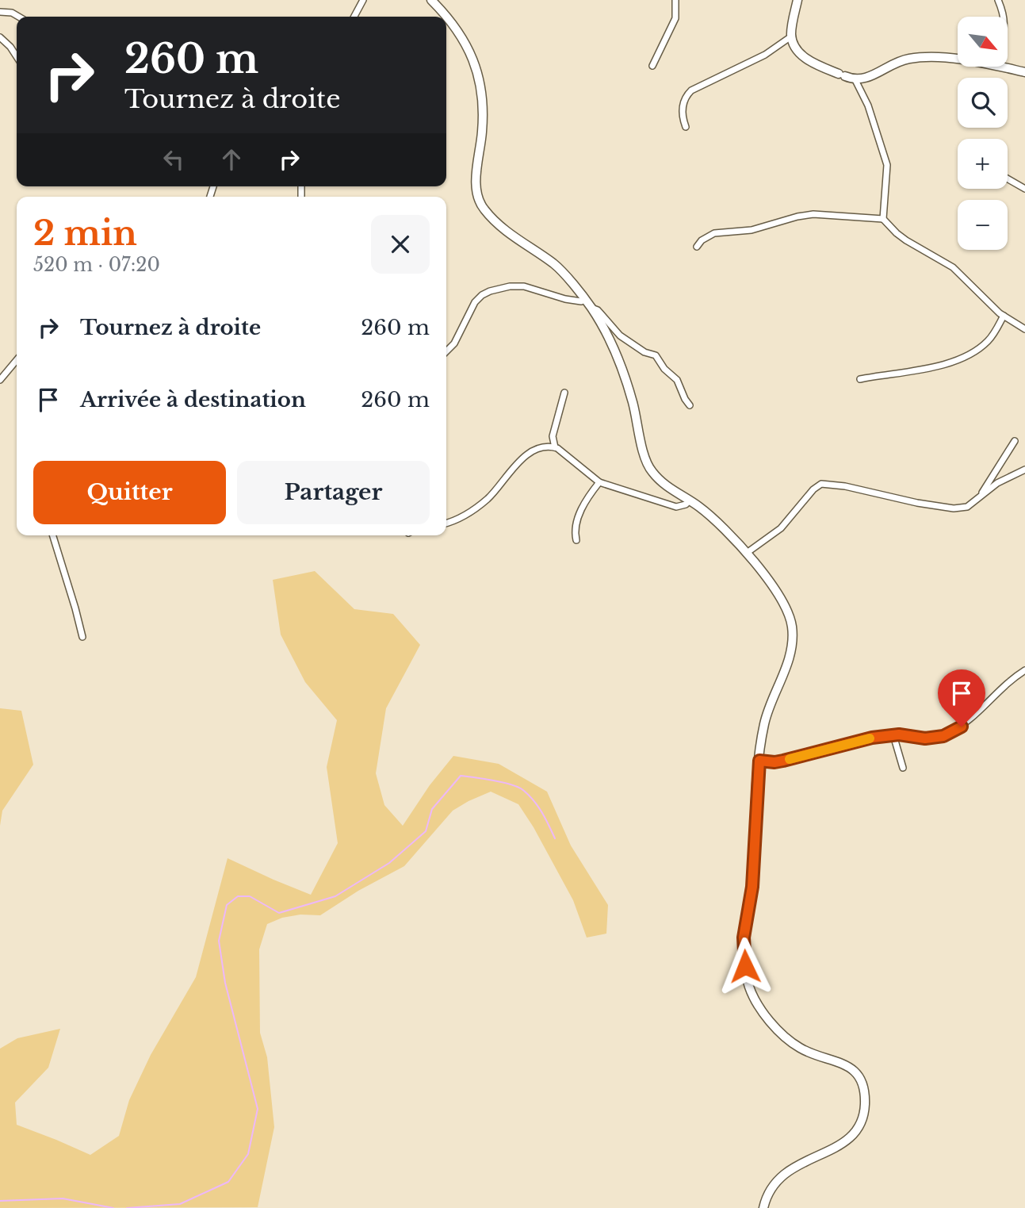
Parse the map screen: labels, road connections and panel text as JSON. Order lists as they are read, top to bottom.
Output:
{
  "north": "bottom right",
  "page": {
    "map_buttons": ["+", "−"],
    "turn": ["260 m", "Tournez à droite"],
    "heading": ["2 min", "520 m · 07:20"],
    "list": [
      {
        "name": "Tournez à droite",
        "value": "260 m"
      },
      {
        "name": "Arrivée à destination",
        "value": "260 m"
      }
    ],
    "buttons": ["Quitter", "Partager"]
  }
}
